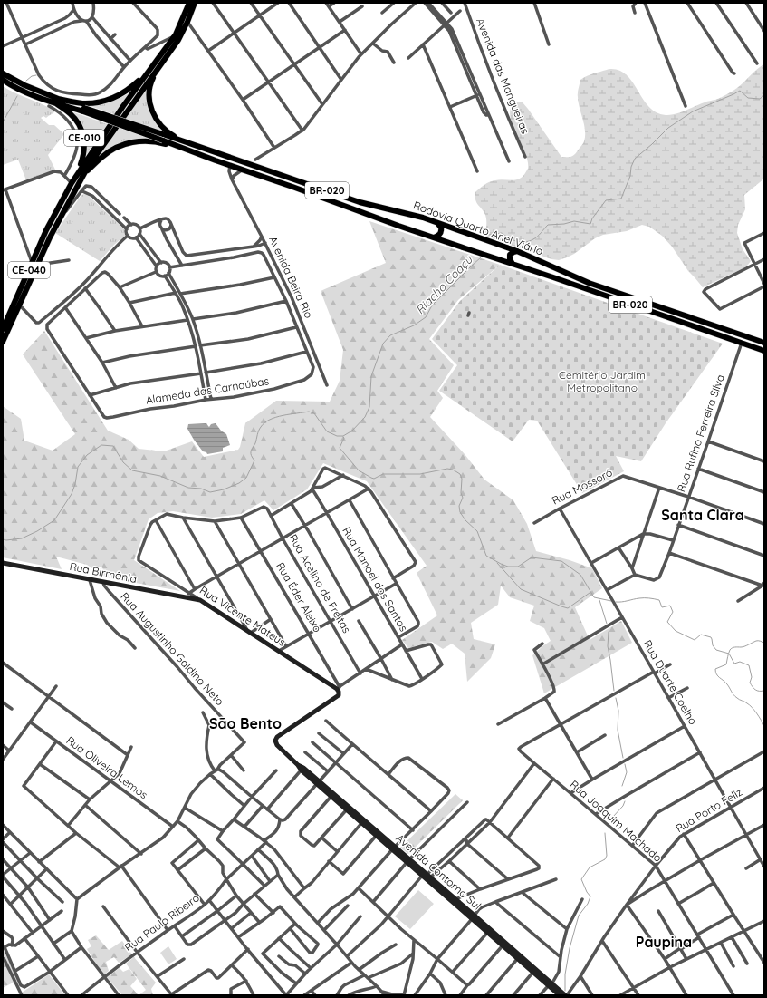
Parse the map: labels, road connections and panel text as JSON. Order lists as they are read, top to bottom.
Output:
{
  "streets": {
    "highway": [
      "CE-010",
      "BR-020",
      "Rodovia Quarto Anel Viário",
      "CE-040"
    ],
    "street": [
      "Avenida das Mangueiras",
      "Avenida Beira Rio",
      "Alameda das Carnaúbas",
      "Rua Rufino Ferreira Silva",
      "Rua Mossoró",
      "Rua Birmânia",
      "Rua Manoel dos Santos",
      "Rua Acelino de Freitas",
      "Rua Éder Aleixo",
      "Rua Vicente Mateus",
      "Rua Augustinho Galdino Neto",
      "Rua Duarte Coelho",
      "Rua Oliveira Lemos",
      "Rua Porto Feliz",
      "Rua Joaquim Machado",
      "Avenida Contorno Sul",
      "Rua Paulo Ribeiro"
    ]
  },
  "crossings": [
    ["CE-010", "BR-020"],
    ["CE-010", "CE-040"],
    ["BR-020", "Rodovia Quarto Anel Viário"],
    ["BR-020", "CE-040"],
    ["Rodovia Quarto Anel Viário", "Rua Rufino Ferreira Silva"],
    ["Rua Rufino Ferreira Silva", "Rua Mossoró"],
    ["Rua Mossoró", "Rua Duarte Coelho"],
    ["Rua Birmânia", "Rua Vicente Mateus"],
    ["Rua Birmânia", "Rua Augustinho Galdino Neto"],
    ["Rua Acelino de Freitas", "Rua Éder Aleixo"],
    ["Rua Éder Aleixo", "Rua Vicente Mateus"],
    ["Rua Éder Aleixo", "Avenida Contorno Sul"],
    ["Rua Vicente Mateus", "Avenida Contorno Sul"],
    ["Rua Duarte Coelho", "Rua Porto Feliz"],
    ["Rua Porto Feliz", "Rua Joaquim Machado"],
    ["Rua Porto Feliz", "Avenida Contorno Sul"]
  ],
  "districts": ["Santa Clara", "São Bento", "Paupina"],
  "water": ["Riacho Coaçu"],
  "parks": ["Cemitério Jardim Metropolitano"]
}
